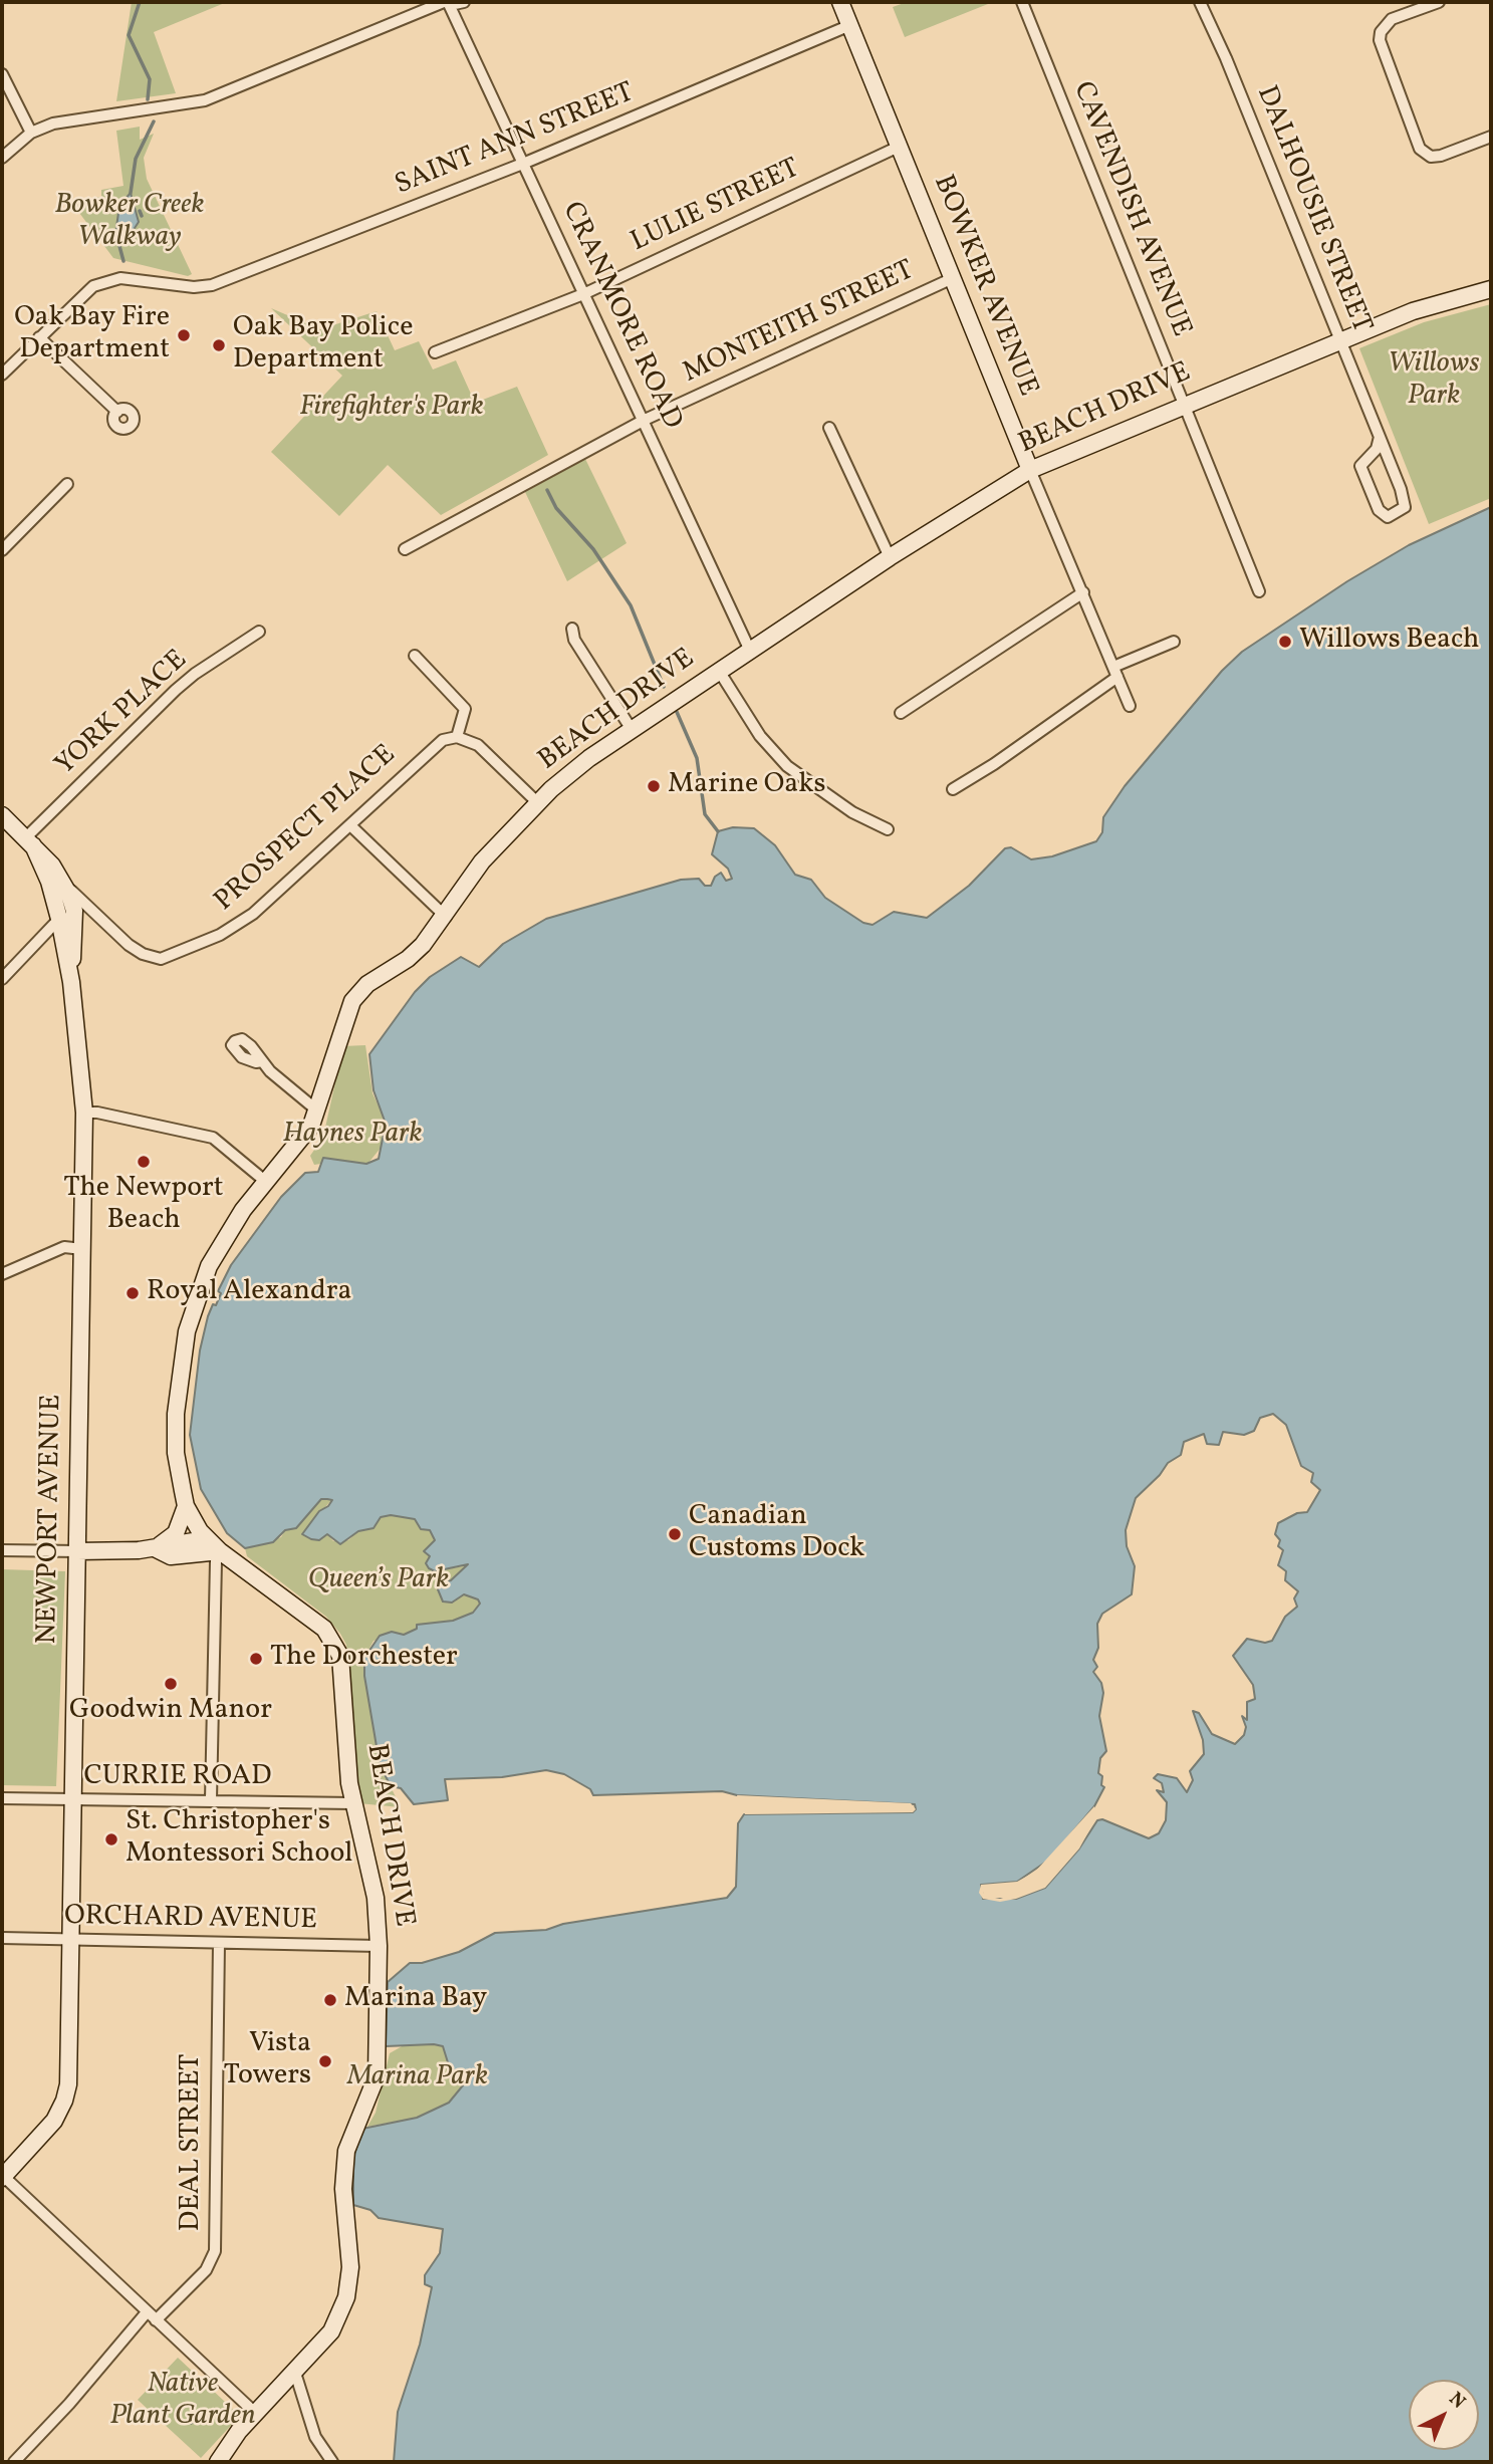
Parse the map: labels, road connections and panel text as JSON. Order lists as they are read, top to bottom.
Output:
{
  "streets": {
    "main road": ["BOWKER AVENUE", "BEACH DRIVE", "NEWPORT AVENUE"],
    "street": [
      "SAINT ANN STREET",
      "LULIE STREET",
      "CAVENDISH AVENUE",
      "DALHOUSIE STREET",
      "CRANMORE ROAD",
      "MONTEITH STREET",
      "YORK PLACE",
      "PROSPECT PLACE",
      "CURRIE ROAD",
      "ORCHARD AVENUE",
      "DEAL STREET"
    ]
  },
  "crossings": [
    ["SAINT ANN STREET", "BOWKER AVENUE"],
    ["SAINT ANN STREET", "CRANMORE ROAD"],
    ["LULIE STREET", "BOWKER AVENUE"],
    ["LULIE STREET", "CRANMORE ROAD"],
    ["CAVENDISH AVENUE", "BEACH DRIVE"],
    ["DALHOUSIE STREET", "BEACH DRIVE"],
    ["BOWKER AVENUE", "MONTEITH STREET"],
    ["BOWKER AVENUE", "BEACH DRIVE"],
    ["CRANMORE ROAD", "MONTEITH STREET"],
    ["CRANMORE ROAD", "BEACH DRIVE"],
    ["BEACH DRIVE", "CURRIE ROAD"],
    ["BEACH DRIVE", "ORCHARD AVENUE"],
    ["YORK PLACE", "NEWPORT AVENUE"],
    ["NEWPORT AVENUE", "CURRIE ROAD"],
    ["NEWPORT AVENUE", "ORCHARD AVENUE"],
    ["ORCHARD AVENUE", "DEAL STREET"]
  ],
  "parks": [
    "Bowker Creek Walkway",
    "Willows Park",
    "Firefighter's Park",
    "Haynes Park",
    "Queen’s Park",
    "Marina Park",
    "Native Plant Garden"
  ],
  "places": [
    "Oak Bay Fire Department",
    "Oak Bay Police Department",
    "Willows Beach",
    "Marine Oaks",
    "The Newport Beach",
    "Royal Alexandra",
    "Canadian Customs Dock",
    "The Dorchester",
    "Goodwin Manor",
    "St. Christopher's Montessori School",
    "Marina Bay",
    "Vista Towers"
  ],
  "north": "top right"
}
